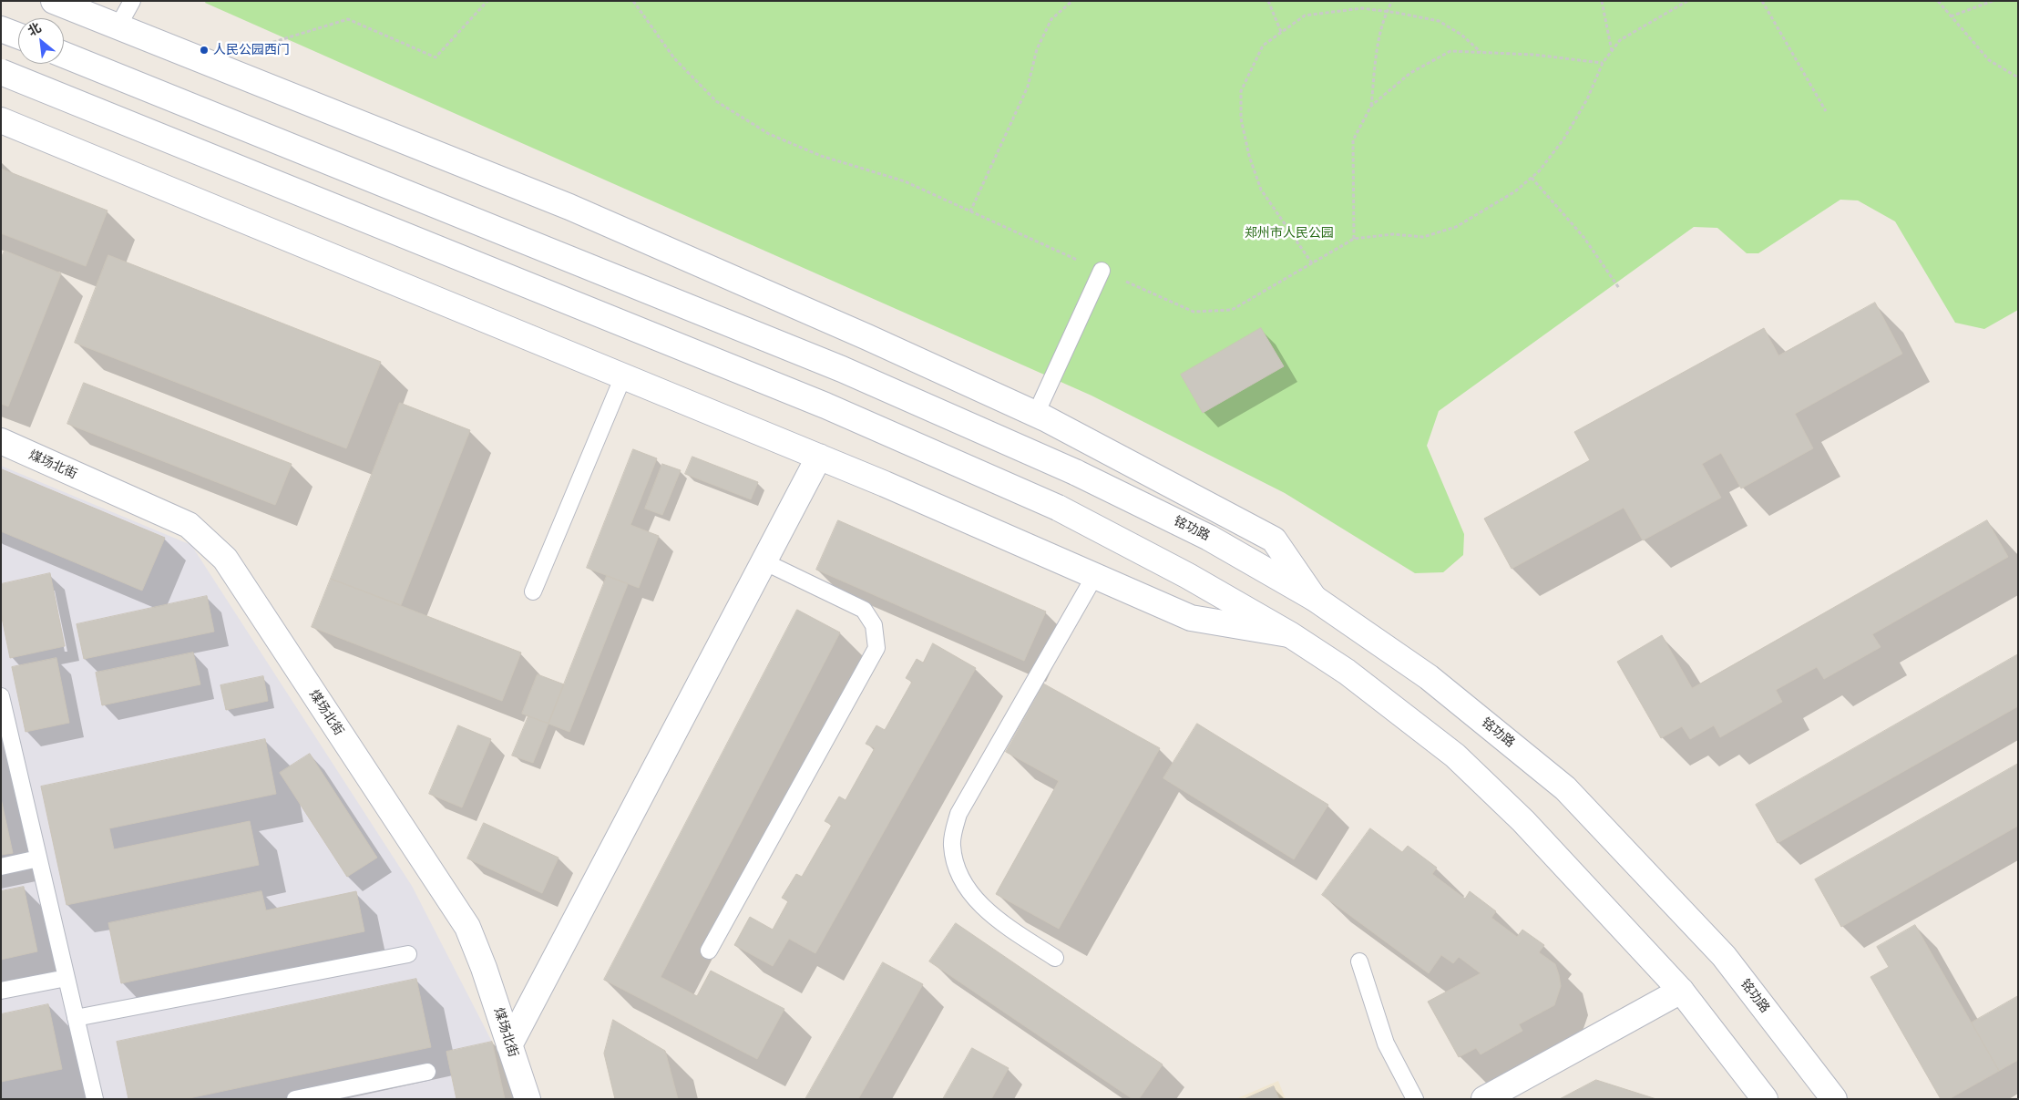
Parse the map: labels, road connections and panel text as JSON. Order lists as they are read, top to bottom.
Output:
{
  "streets": {
    "street": ["煤场北街", "铭功路"]
  },
  "parks": ["郑州市人民公园"],
  "places": ["人民公园西门"],
  "north": "top left"
}
